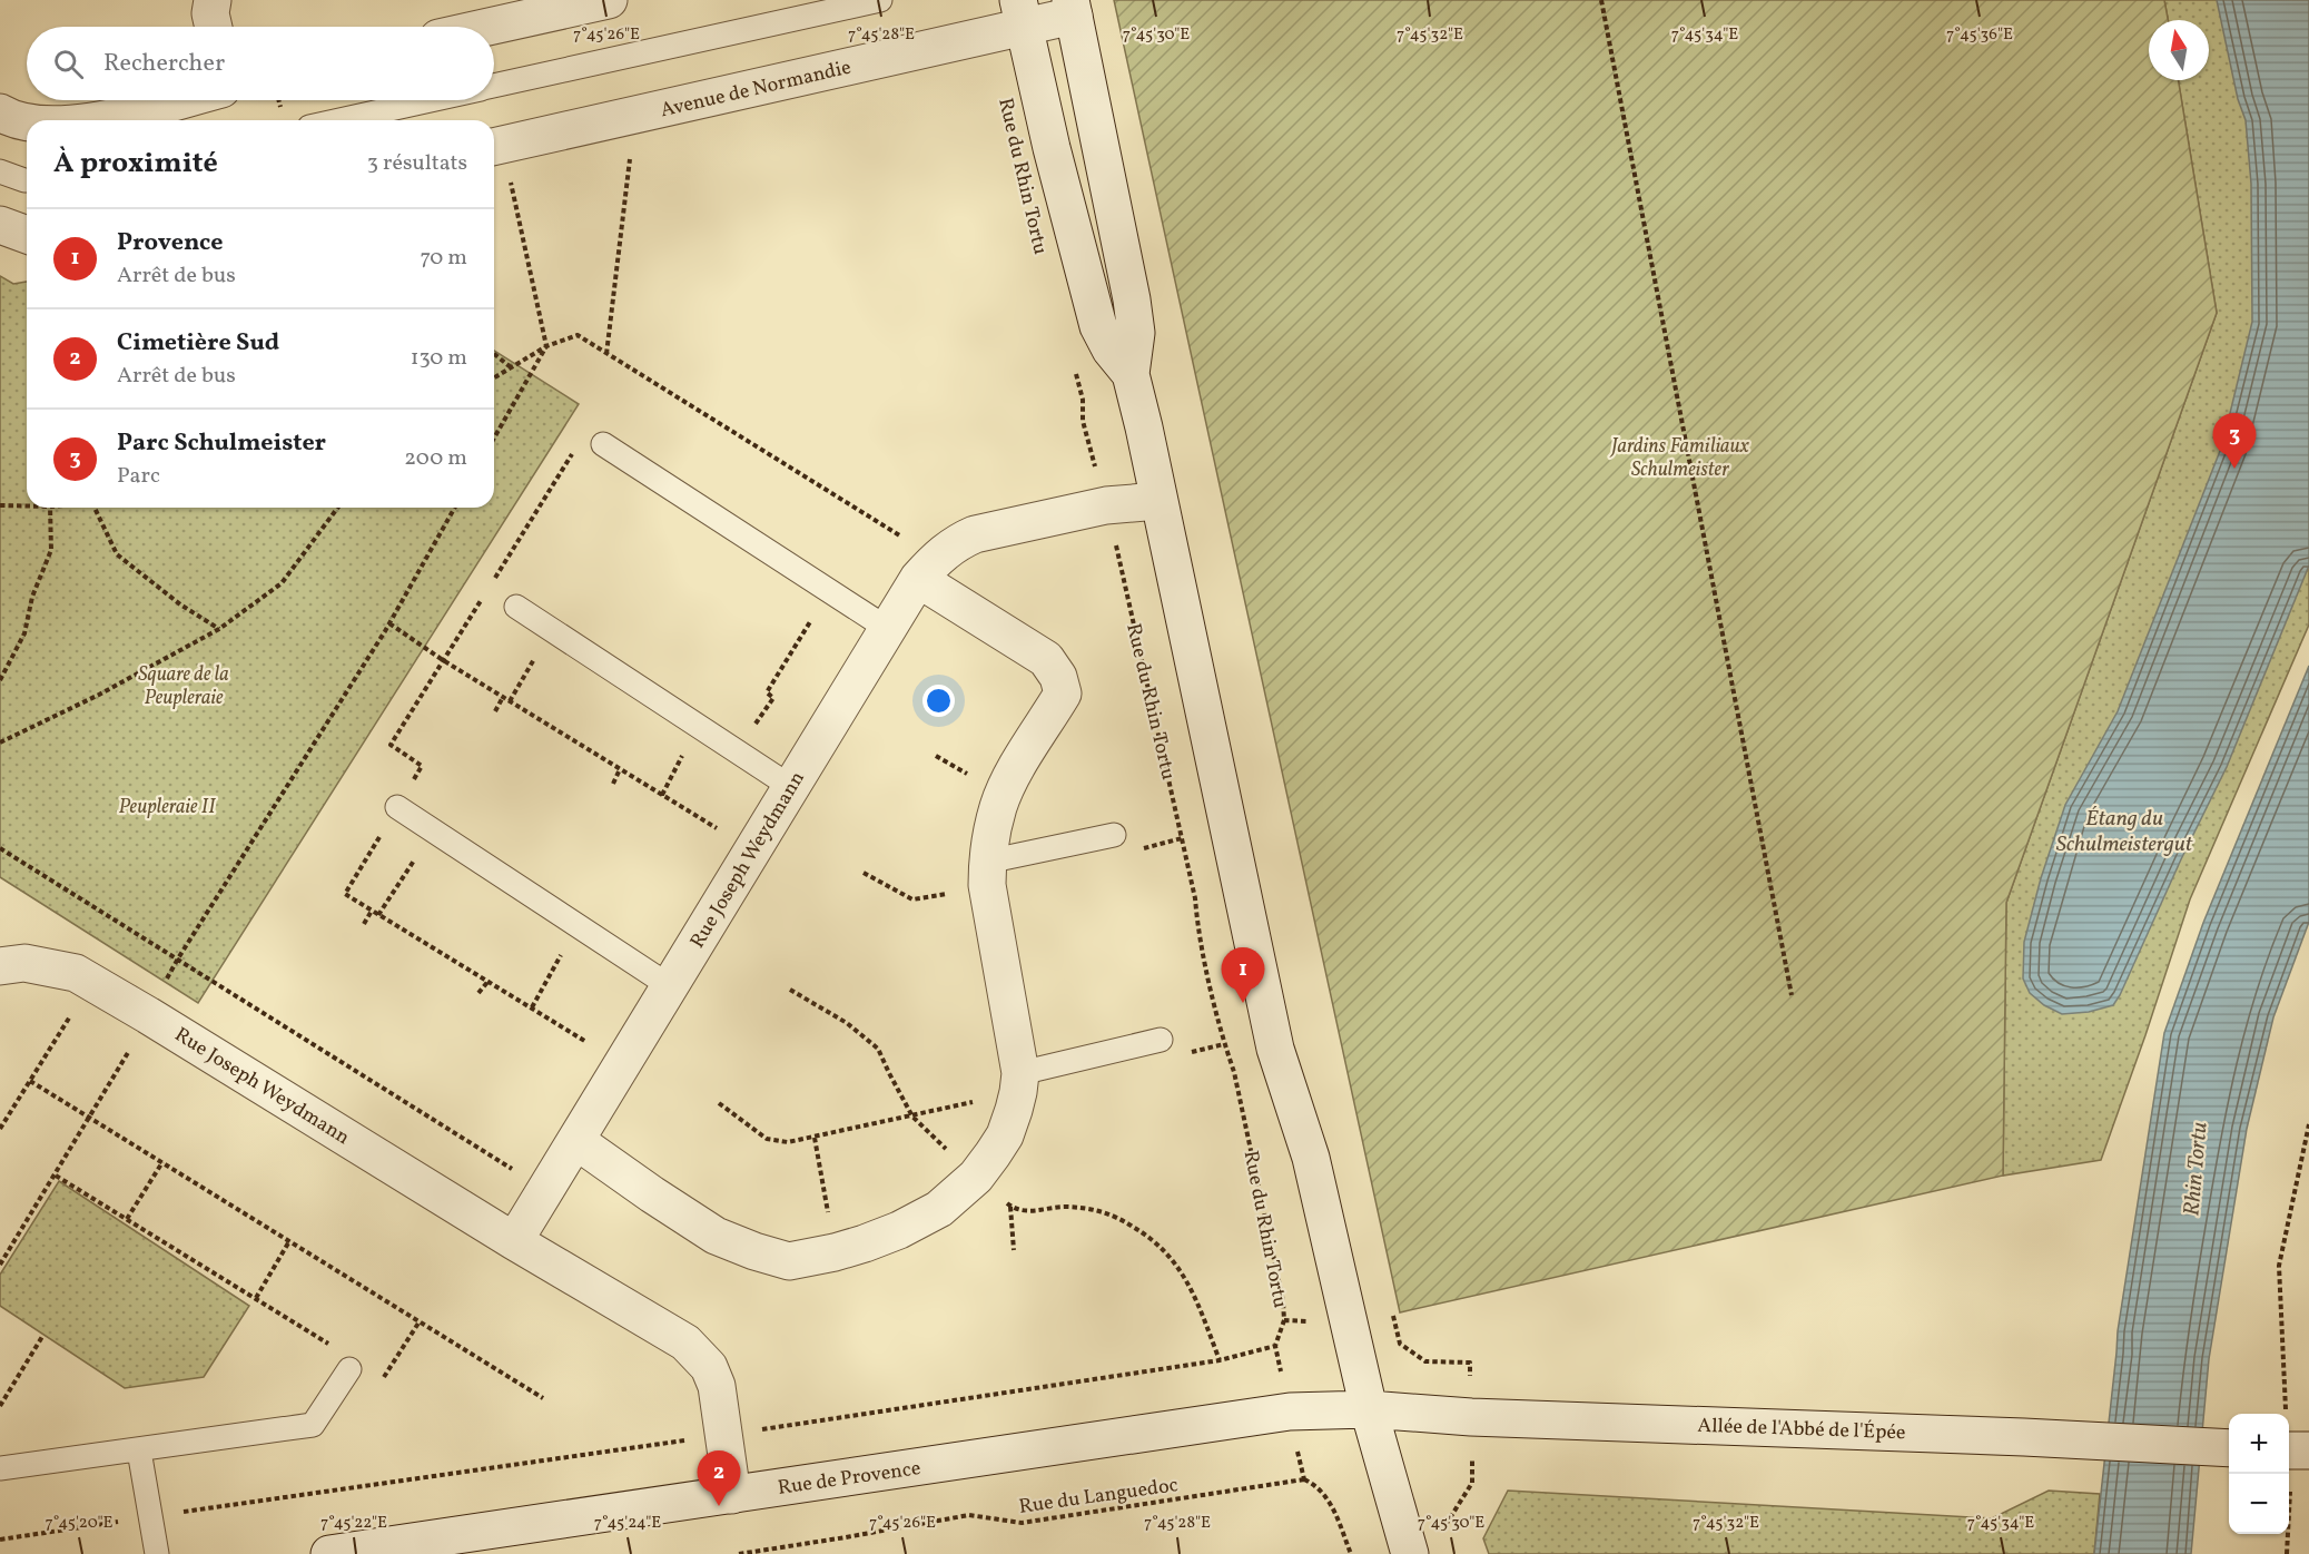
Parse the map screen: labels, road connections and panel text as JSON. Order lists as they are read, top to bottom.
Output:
{
  "streets": {
    "street": [
      "Avenue de Normandie",
      "Rue du Rhin Tortu",
      "Rue Joseph Weydmann",
      "Allée de l'Abbé de l'Épée",
      "Rue de Provence"
    ],
    "path": ["Rue du Languedoc"]
  },
  "crossings": [
    ["Avenue de Normandie", "Rue du Rhin Tortu"],
    ["Rue du Rhin Tortu", "Rue Joseph Weydmann"],
    ["Rue du Rhin Tortu", "Allée de l'Abbé de l'Épée"],
    ["Rue du Rhin Tortu", "Rue de Provence"],
    ["Rue Joseph Weydmann", "Rue de Provence"],
    ["Allée de l'Abbé de l'Épée", "Rue de Provence"]
  ],
  "water": ["Étang du Schulmeistergut", "Rhin Tortu"],
  "parks": ["Jardins Familiaux Schulmeister", "Square de la Peupleraie", "Peupleraie II"],
  "north": "top",
  "page": {
    "search": "Rechercher",
    "heading": ["À proximité", "3 résultats"],
    "list": [
      {
        "mark": "1",
        "name": "Provence",
        "note": "Arrêt de bus",
        "value": "70 m"
      },
      {
        "mark": "2",
        "name": "Cimetière Sud",
        "note": "Arrêt de bus",
        "value": "130 m"
      },
      {
        "mark": "3",
        "name": "Parc Schulmeister",
        "note": "Parc",
        "value": "200 m"
      }
    ],
    "pins": ["3", "1", "2"],
    "map_buttons": ["+", "−"]
  },
  "coordinates": [
    "7°45'26\"E",
    "7°45'28\"E",
    "7°45'30\"E",
    "7°45'32\"E",
    "7°45'34\"E",
    "7°45'36\"E",
    "7°45'20\"E",
    "7°45'22\"E",
    "7°45'24\"E"
  ]
}
